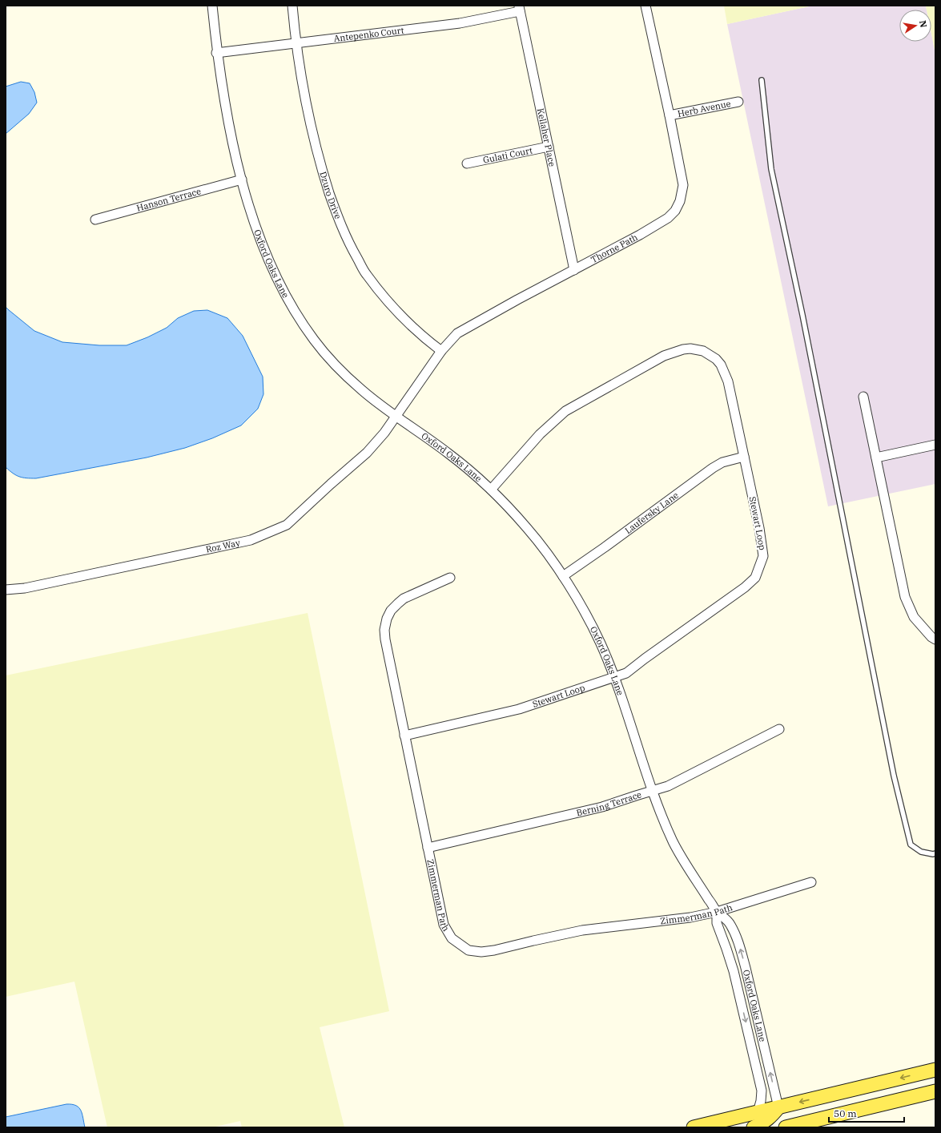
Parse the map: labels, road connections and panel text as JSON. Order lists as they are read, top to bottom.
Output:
{
  "streets": {
    "street": [
      "Antepenko Court",
      "Herb Avenue",
      "Kellaher Place",
      "Gulati Court",
      "Dzuro Drive",
      "Hanson Terrace",
      "Thorne Path",
      "Oxford Oaks Lane",
      "Laufersky Lane",
      "Stewart Loop",
      "Roz Way",
      "Berning Terrace",
      "Zimmerman Path"
    ]
  },
  "crossings": [
    ["Antepenko Court", "Kellaher Place"],
    ["Antepenko Court", "Dzuro Drive"],
    ["Antepenko Court", "Oxford Oaks Lane"],
    ["Herb Avenue", "Thorne Path"],
    ["Kellaher Place", "Gulati Court"],
    ["Kellaher Place", "Thorne Path"],
    ["Dzuro Drive", "Thorne Path"],
    ["Hanson Terrace", "Oxford Oaks Lane"],
    ["Thorne Path", "Oxford Oaks Lane"],
    ["Thorne Path", "Roz Way"],
    ["Oxford Oaks Lane", "Laufersky Lane"],
    ["Oxford Oaks Lane", "Stewart Loop"],
    ["Oxford Oaks Lane", "Roz Way"],
    ["Oxford Oaks Lane", "Berning Terrace"],
    ["Oxford Oaks Lane", "Zimmerman Path"],
    ["Laufersky Lane", "Stewart Loop"],
    ["Stewart Loop", "Zimmerman Path"],
    ["Berning Terrace", "Zimmerman Path"]
  ],
  "scale_bar": "50 m",
  "north": "right"
}
